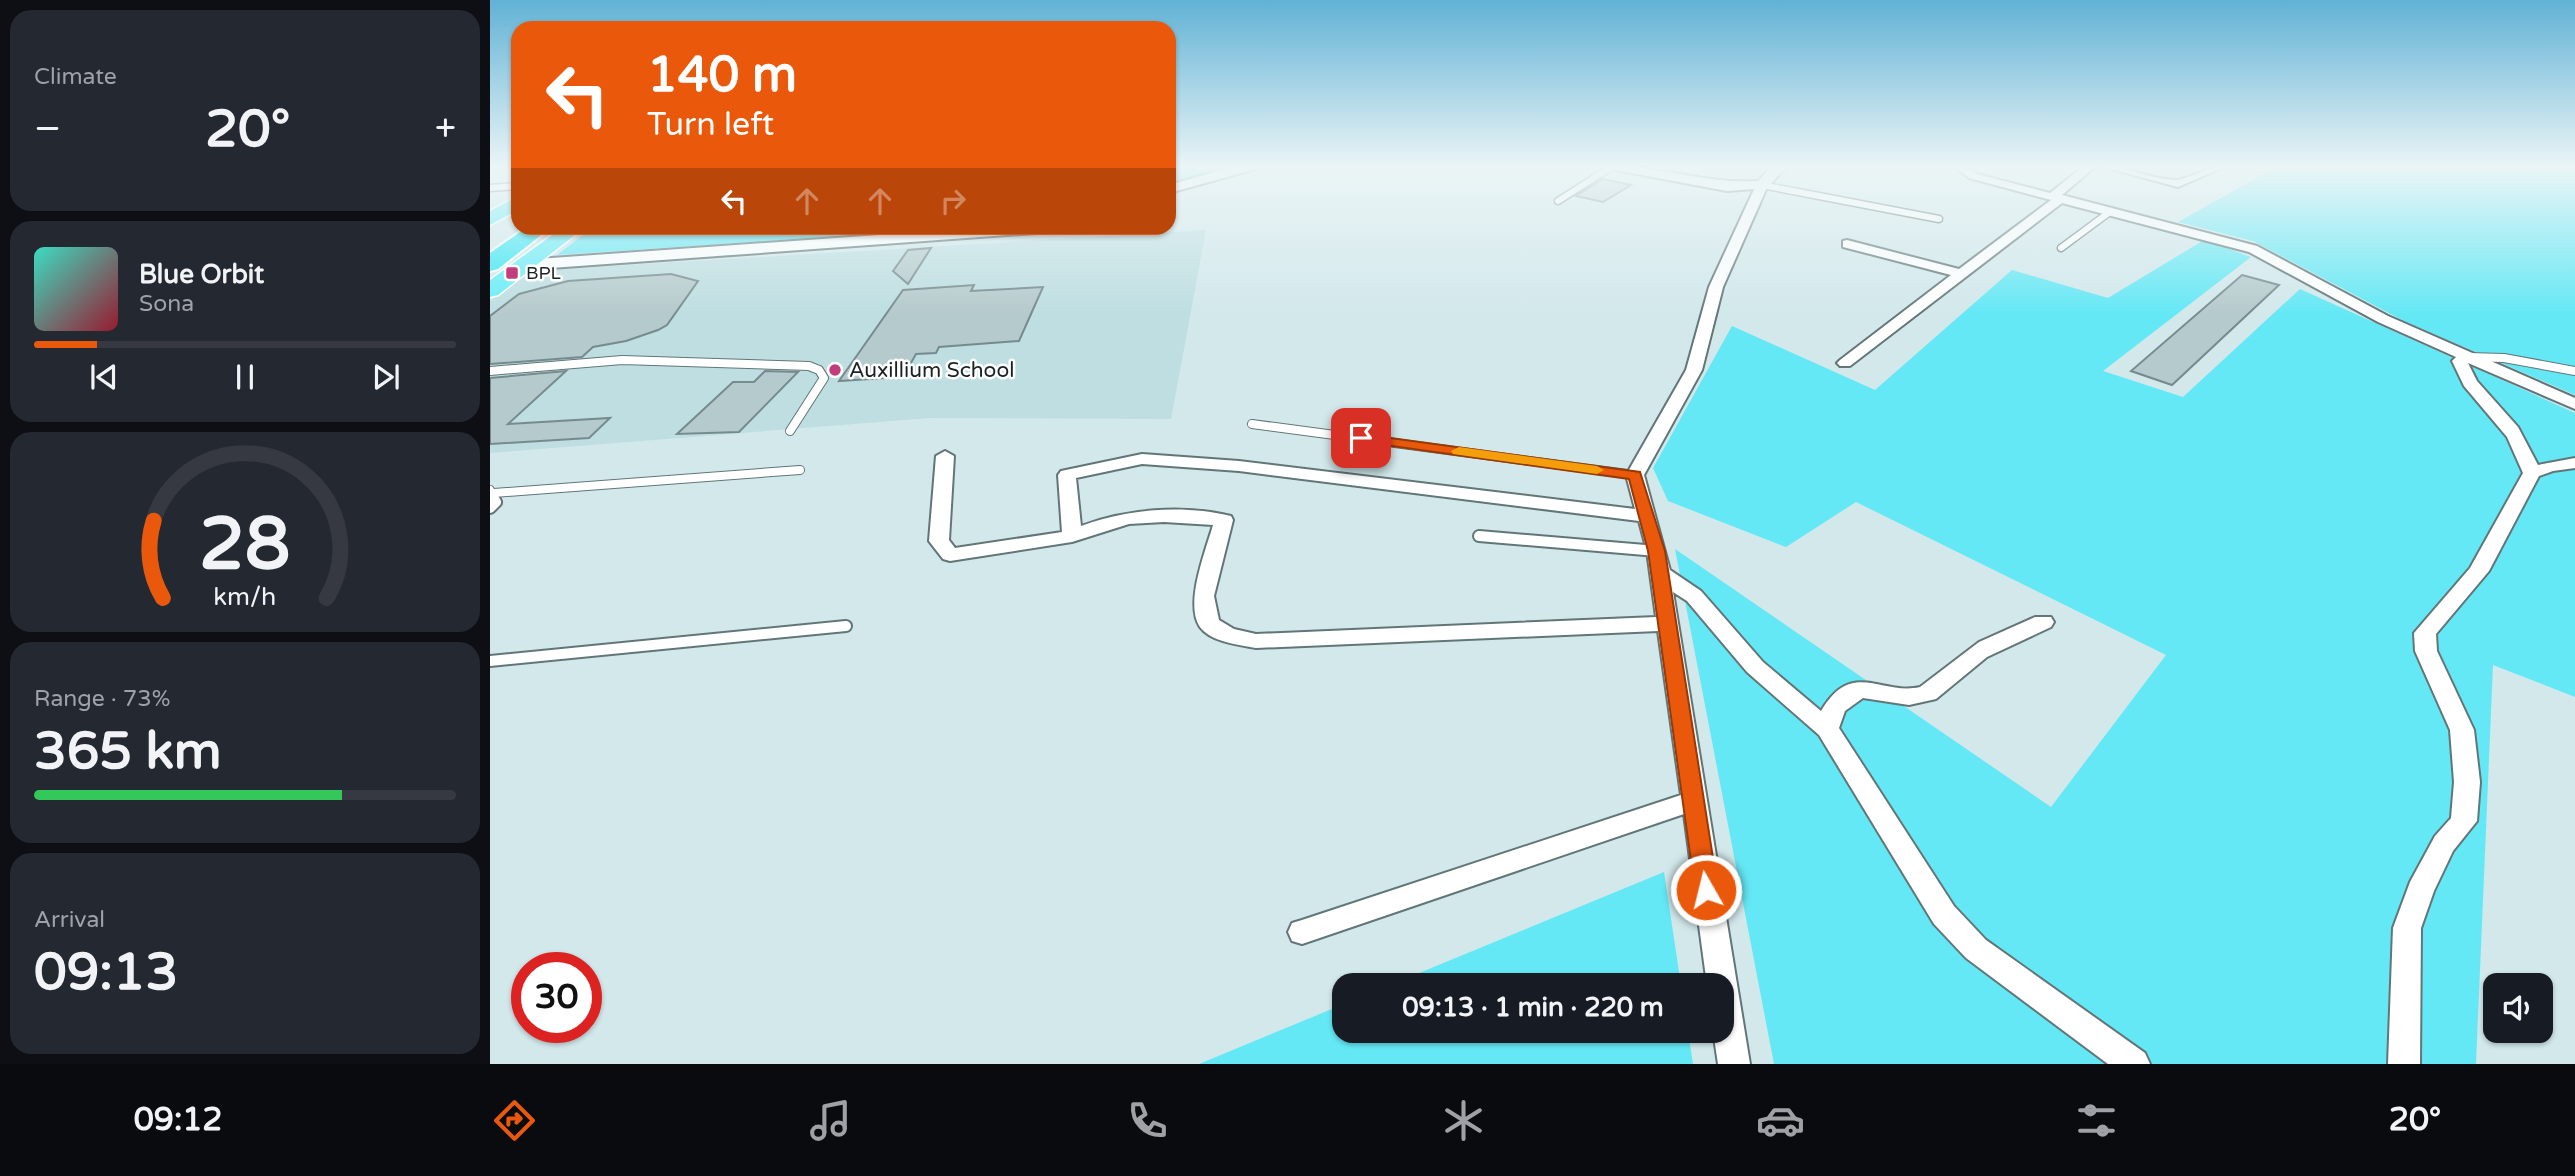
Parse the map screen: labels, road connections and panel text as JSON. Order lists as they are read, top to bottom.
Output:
{
  "places": {
    "transit": ["BPL"],
    "other": ["Auxillium School"]
  },
  "page": {
    "tile": [
      "Climate",
      ["Range · 73%", "365 km"],
      ["Arrival", "09:13"]
    ],
    "turn": ["140 m", "Turn left"],
    "heat": ["−", "20°", "+"],
    "song": ["Blue Orbit", "Sona"],
    "limit": "30",
    "trip": "09:13 · 1 min · 220 m",
    "tabs": ["09:12", "20°"],
    "gauge": ["28", "km/h"]
  }
}
